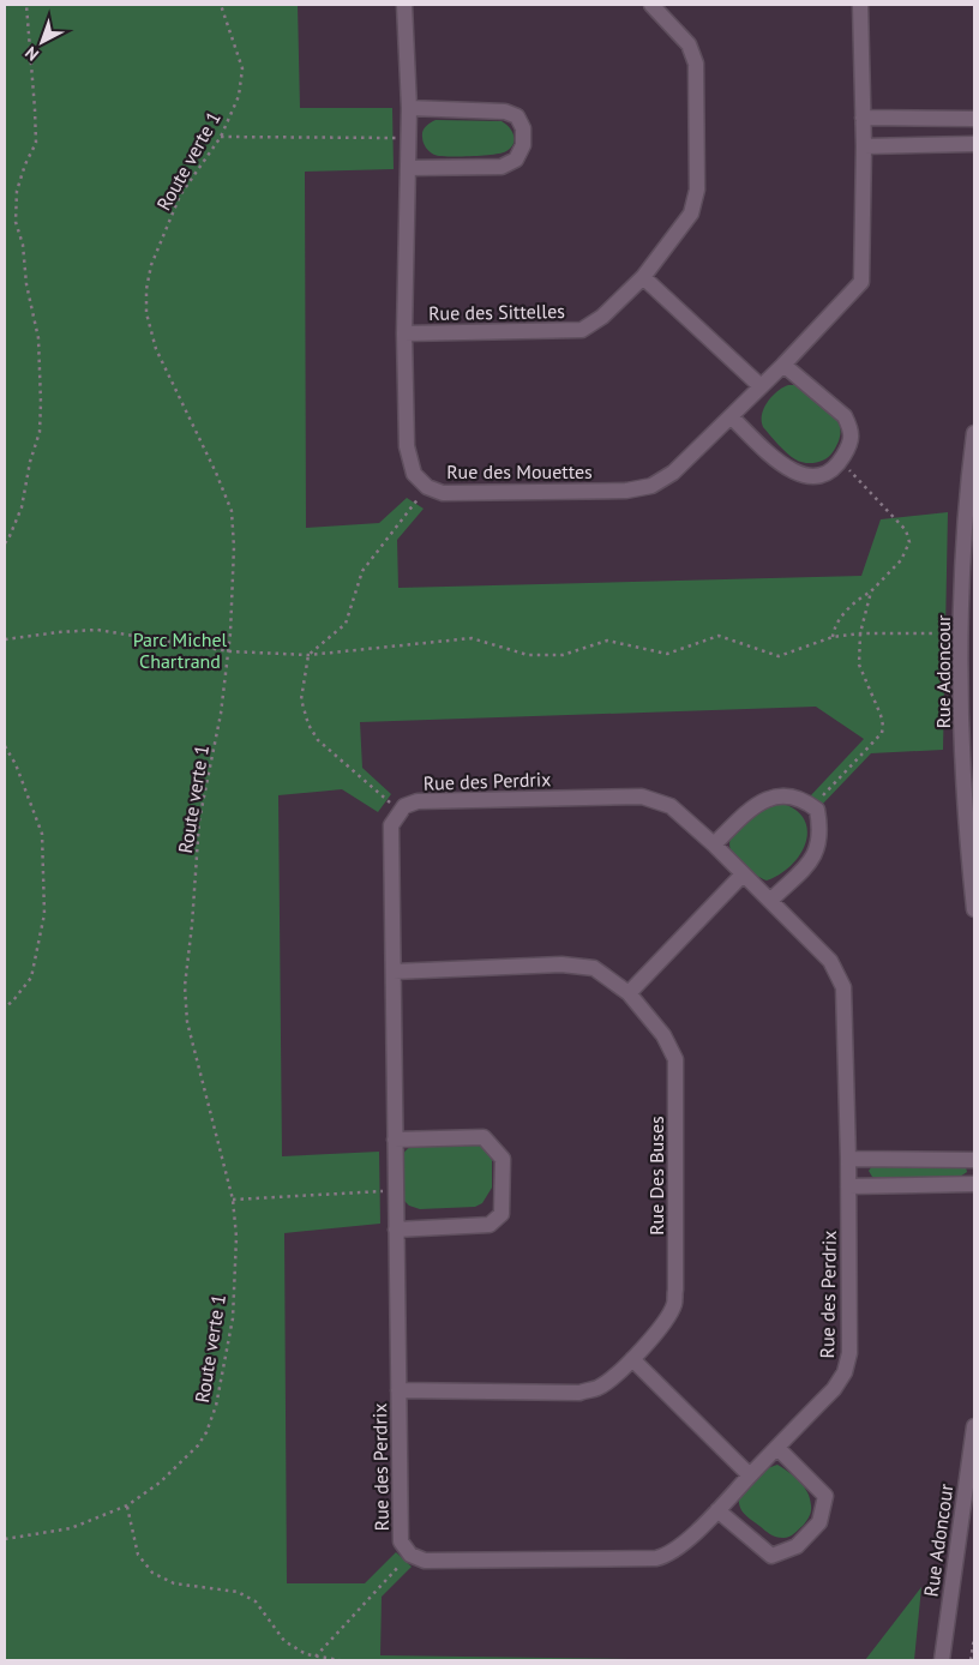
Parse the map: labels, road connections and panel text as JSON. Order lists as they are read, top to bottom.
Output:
{
  "streets": {
    "street": [
      "Rue des Sittelles",
      "Rue des Mouettes",
      "Rue Adoncour",
      "Rue des Perdrix",
      "Rue Des Buses"
    ],
    "path": ["Route verte 1"]
  },
  "crossings": [
    ["Rue des Sittelles", "Rue des Mouettes"],
    ["Rue des Perdrix", "Rue Des Buses"]
  ],
  "parks": ["Parc Michel Chartrand"],
  "north": "bottom left"
}
